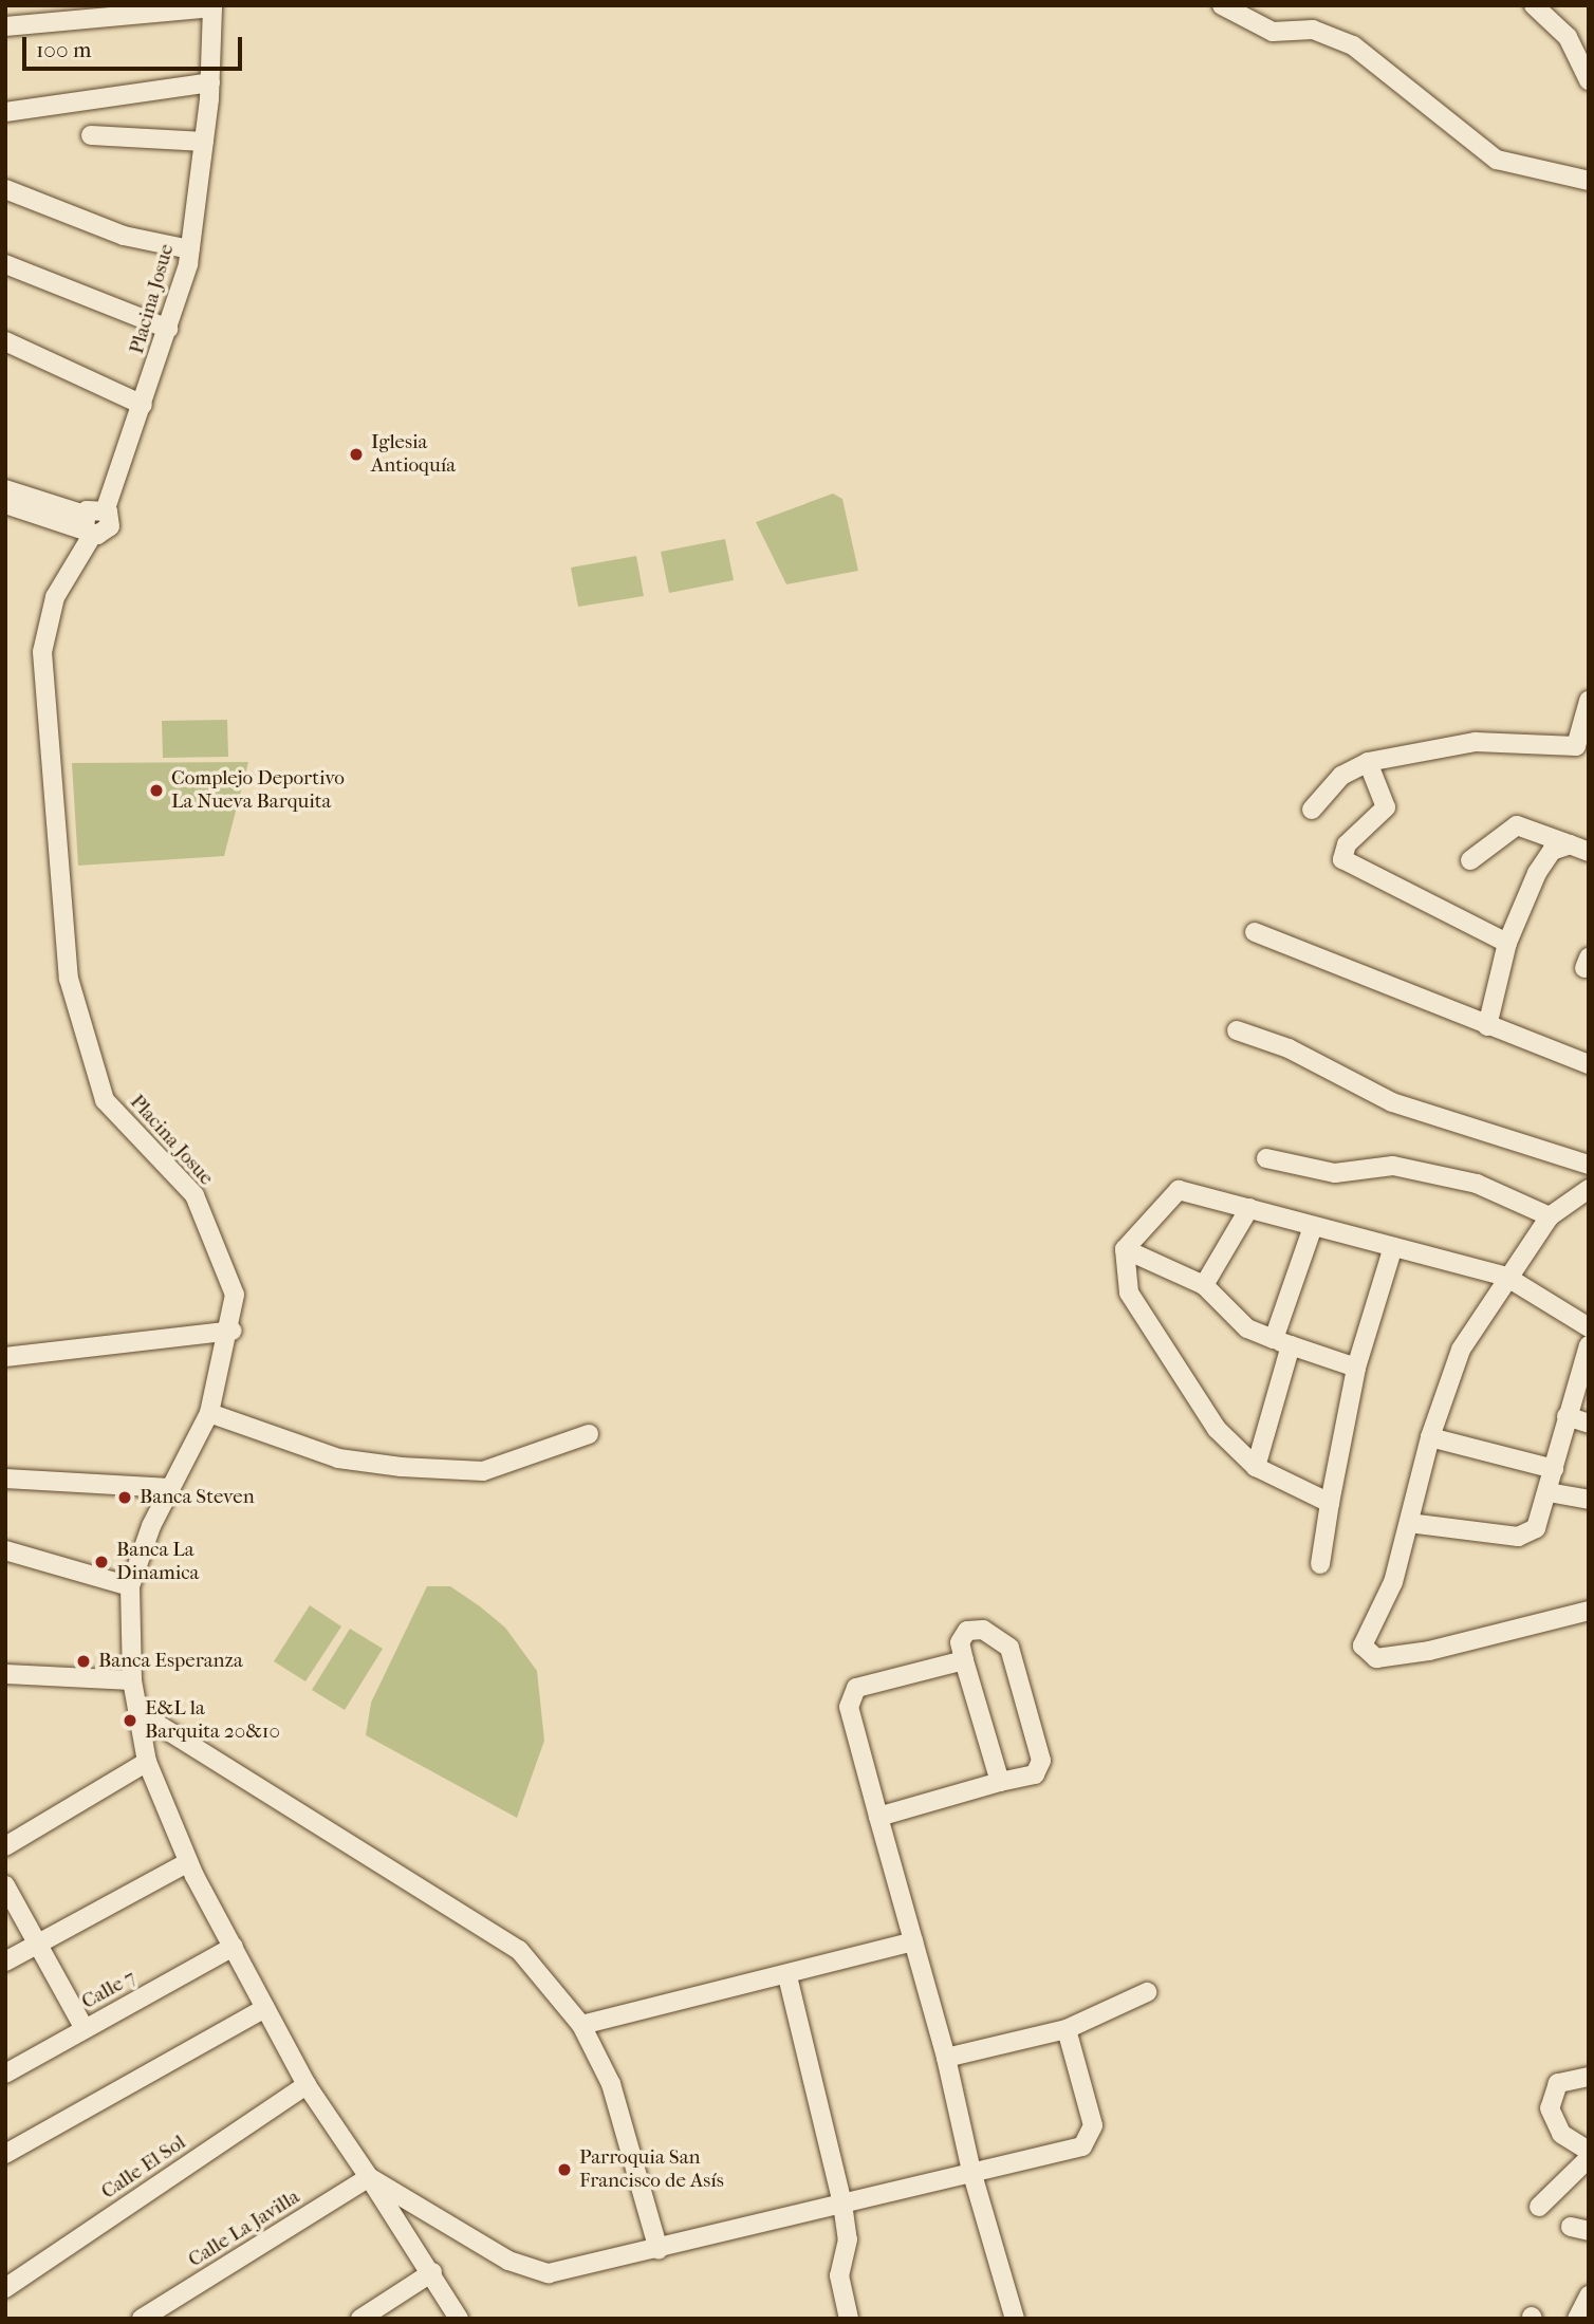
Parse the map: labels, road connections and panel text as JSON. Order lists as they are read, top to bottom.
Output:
{
  "streets": {
    "street": [
      "Placina Josue",
      "Calle 7",
      "Calle El Sol",
      "Calle La Javilla"
    ]
  },
  "crossings": [
    ["Placina Josue", "Calle 7"],
    ["Placina Josue", "Calle El Sol"],
    ["Placina Josue", "Calle La Javilla"]
  ],
  "places": [
    "Iglesia Antioquía",
    "Complejo Deportivo La Nueva Barquita",
    "Banca Steven",
    "Banca La Dinamica",
    "Banca Esperanza",
    "E&L la Barquita 20&10",
    "Parroquia San Francisco de Asís"
  ],
  "scale_bar": "100 m"
}
